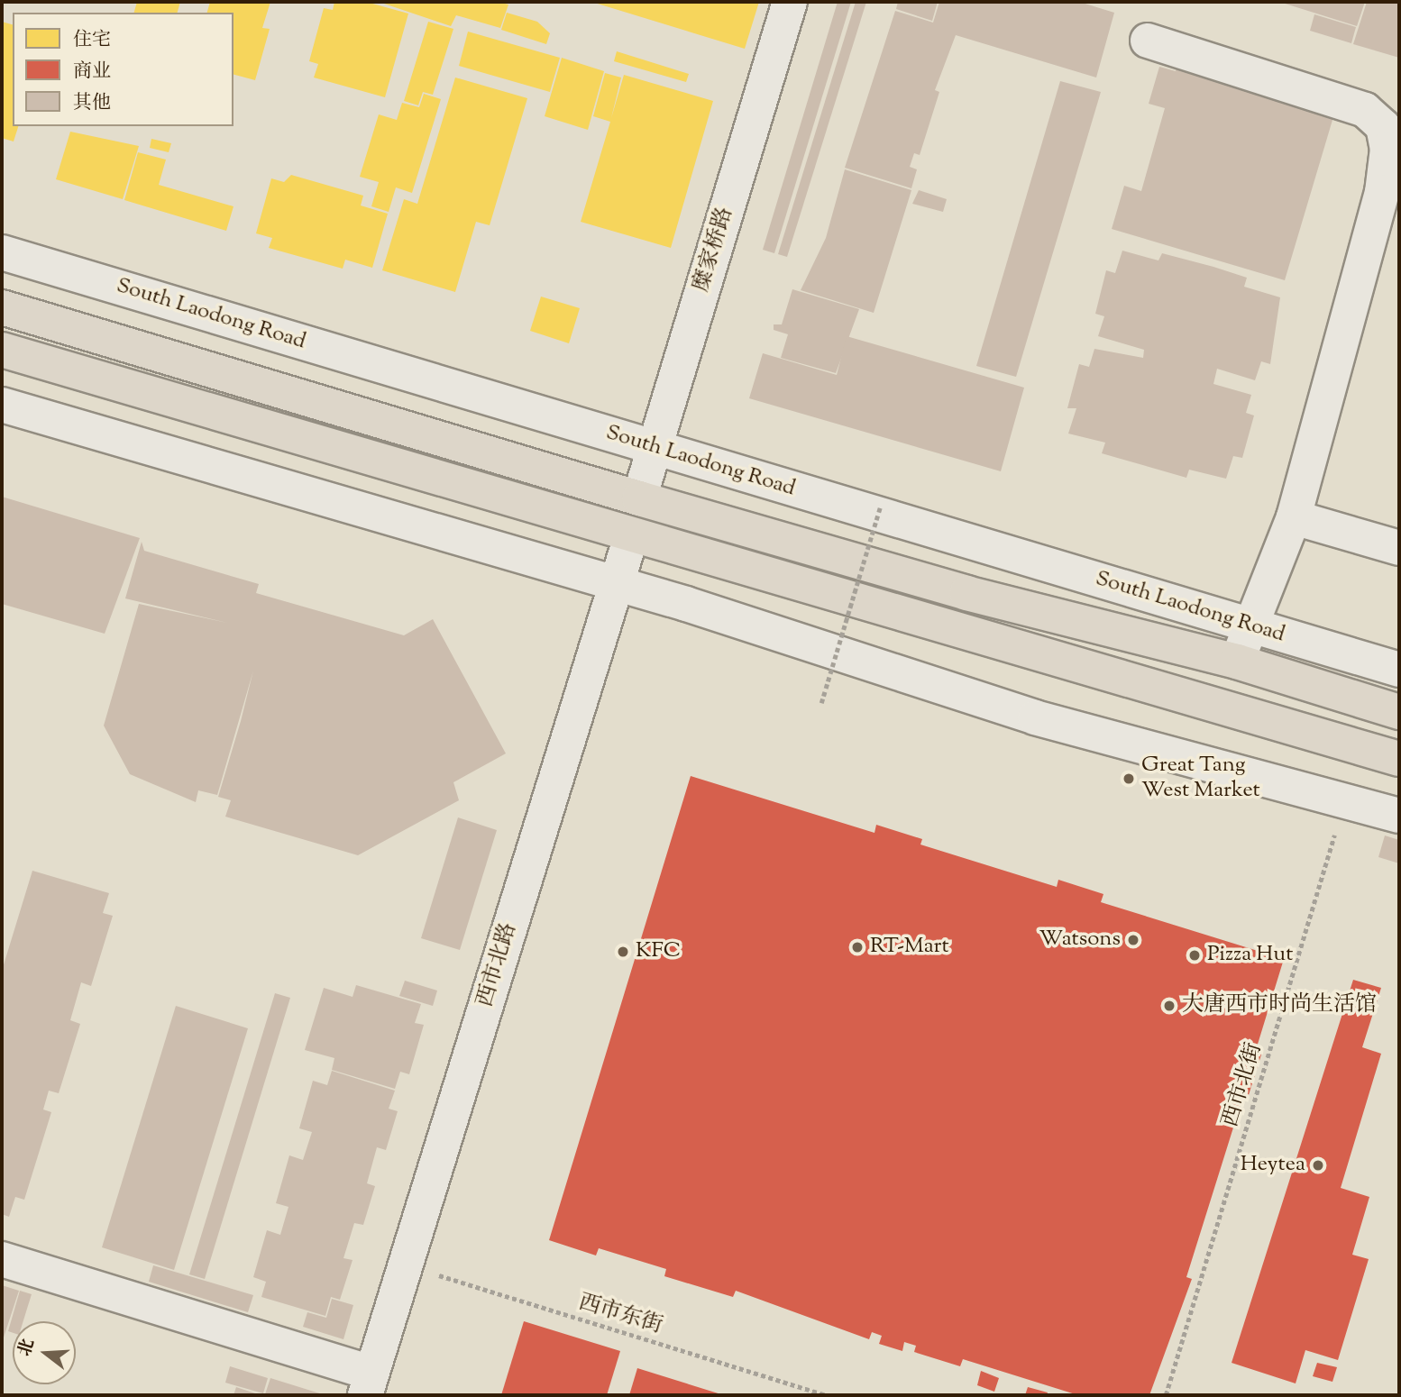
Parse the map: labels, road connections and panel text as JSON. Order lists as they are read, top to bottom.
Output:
{
  "streets": {
    "main road": ["South Laodong Road"],
    "street": ["糜家桥路", "西市北路"],
    "path": ["西市北街", "西市东街"]
  },
  "crossings": [
    ["糜家桥路", "South Laodong Road"],
    ["西市北路", "西市东街"]
  ],
  "places": [
    "Great Tang West Market",
    "Watsons",
    "RT-Mart",
    "KFC",
    "Pizza Hut",
    "大唐西市时尚生活馆",
    "Heytea"
  ],
  "legend": ["住宅", "商业", "其他"],
  "north": "left"
}
